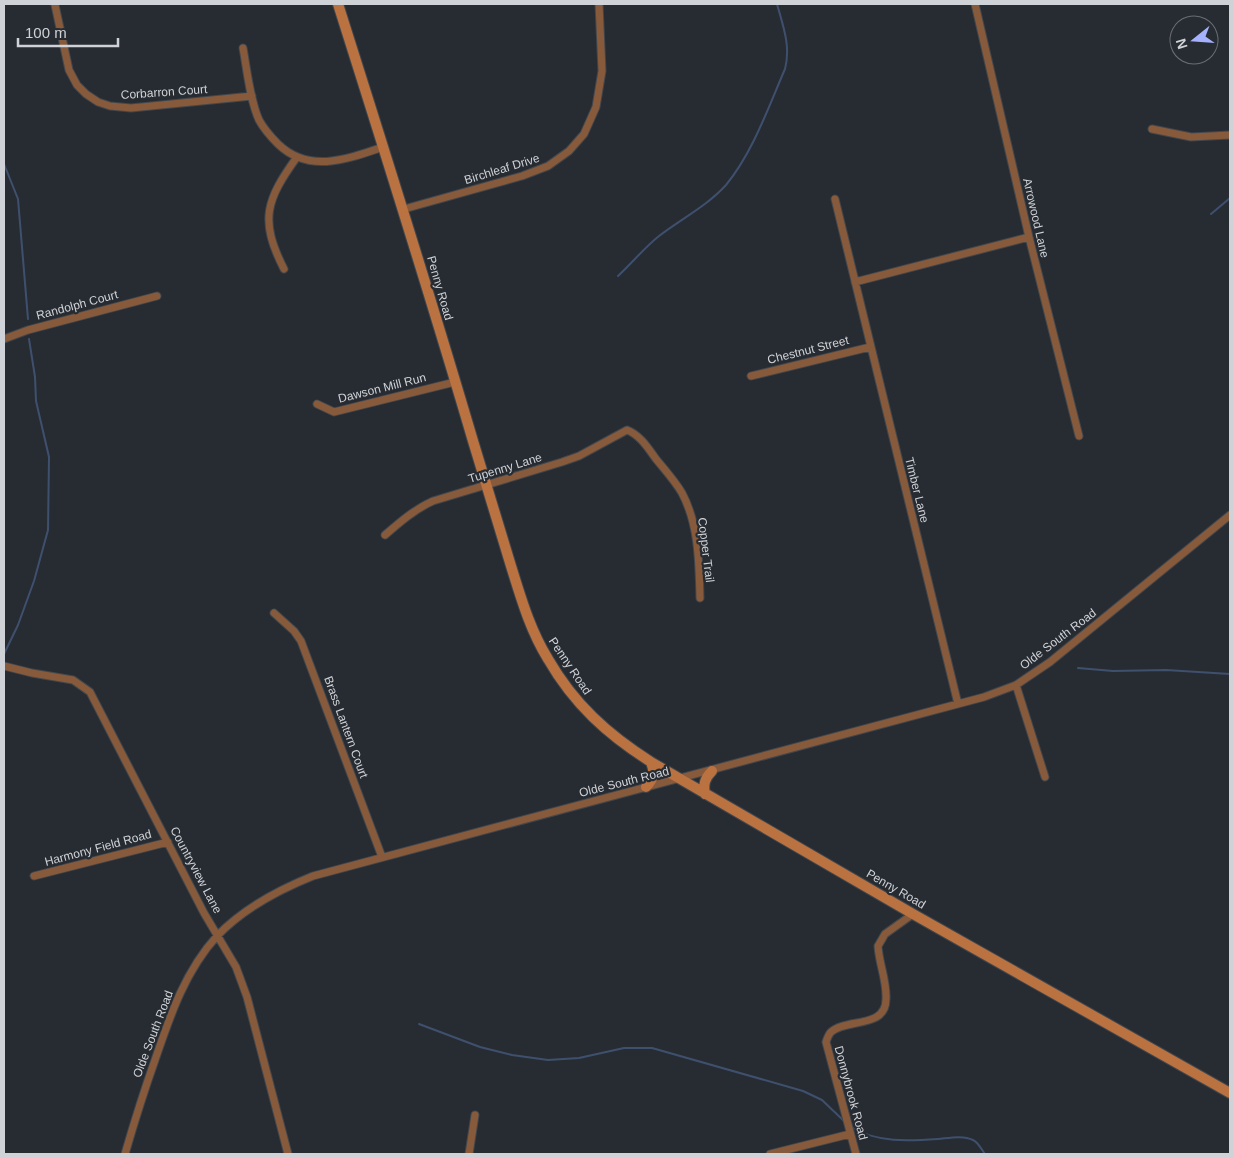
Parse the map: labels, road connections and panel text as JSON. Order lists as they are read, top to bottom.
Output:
{
  "streets": {
    "street": [
      "Corbarron Court",
      "Birchleaf Drive",
      "Arrowood Lane",
      "Penny Road",
      "Randolph Court",
      "Chestnut Street",
      "Dawson Mill Run",
      "Tupenny Lane",
      "Timber Lane",
      "Copper Trail",
      "Olde South Road",
      "Brass Lantern Court",
      "Harmony Field Road",
      "Countryview Lane",
      "Donnybrook Road"
    ]
  },
  "crossings": [
    ["Birchleaf Drive", "Penny Road"],
    ["Penny Road", "Dawson Mill Run"],
    ["Penny Road", "Tupenny Lane"],
    ["Penny Road", "Olde South Road"],
    ["Penny Road", "Donnybrook Road"],
    ["Chestnut Street", "Timber Lane"],
    ["Tupenny Lane", "Copper Trail"],
    ["Timber Lane", "Olde South Road"],
    ["Olde South Road", "Brass Lantern Court"],
    ["Olde South Road", "Countryview Lane"],
    ["Harmony Field Road", "Countryview Lane"]
  ],
  "scale_bar": "100 m",
  "north": "left"
}
